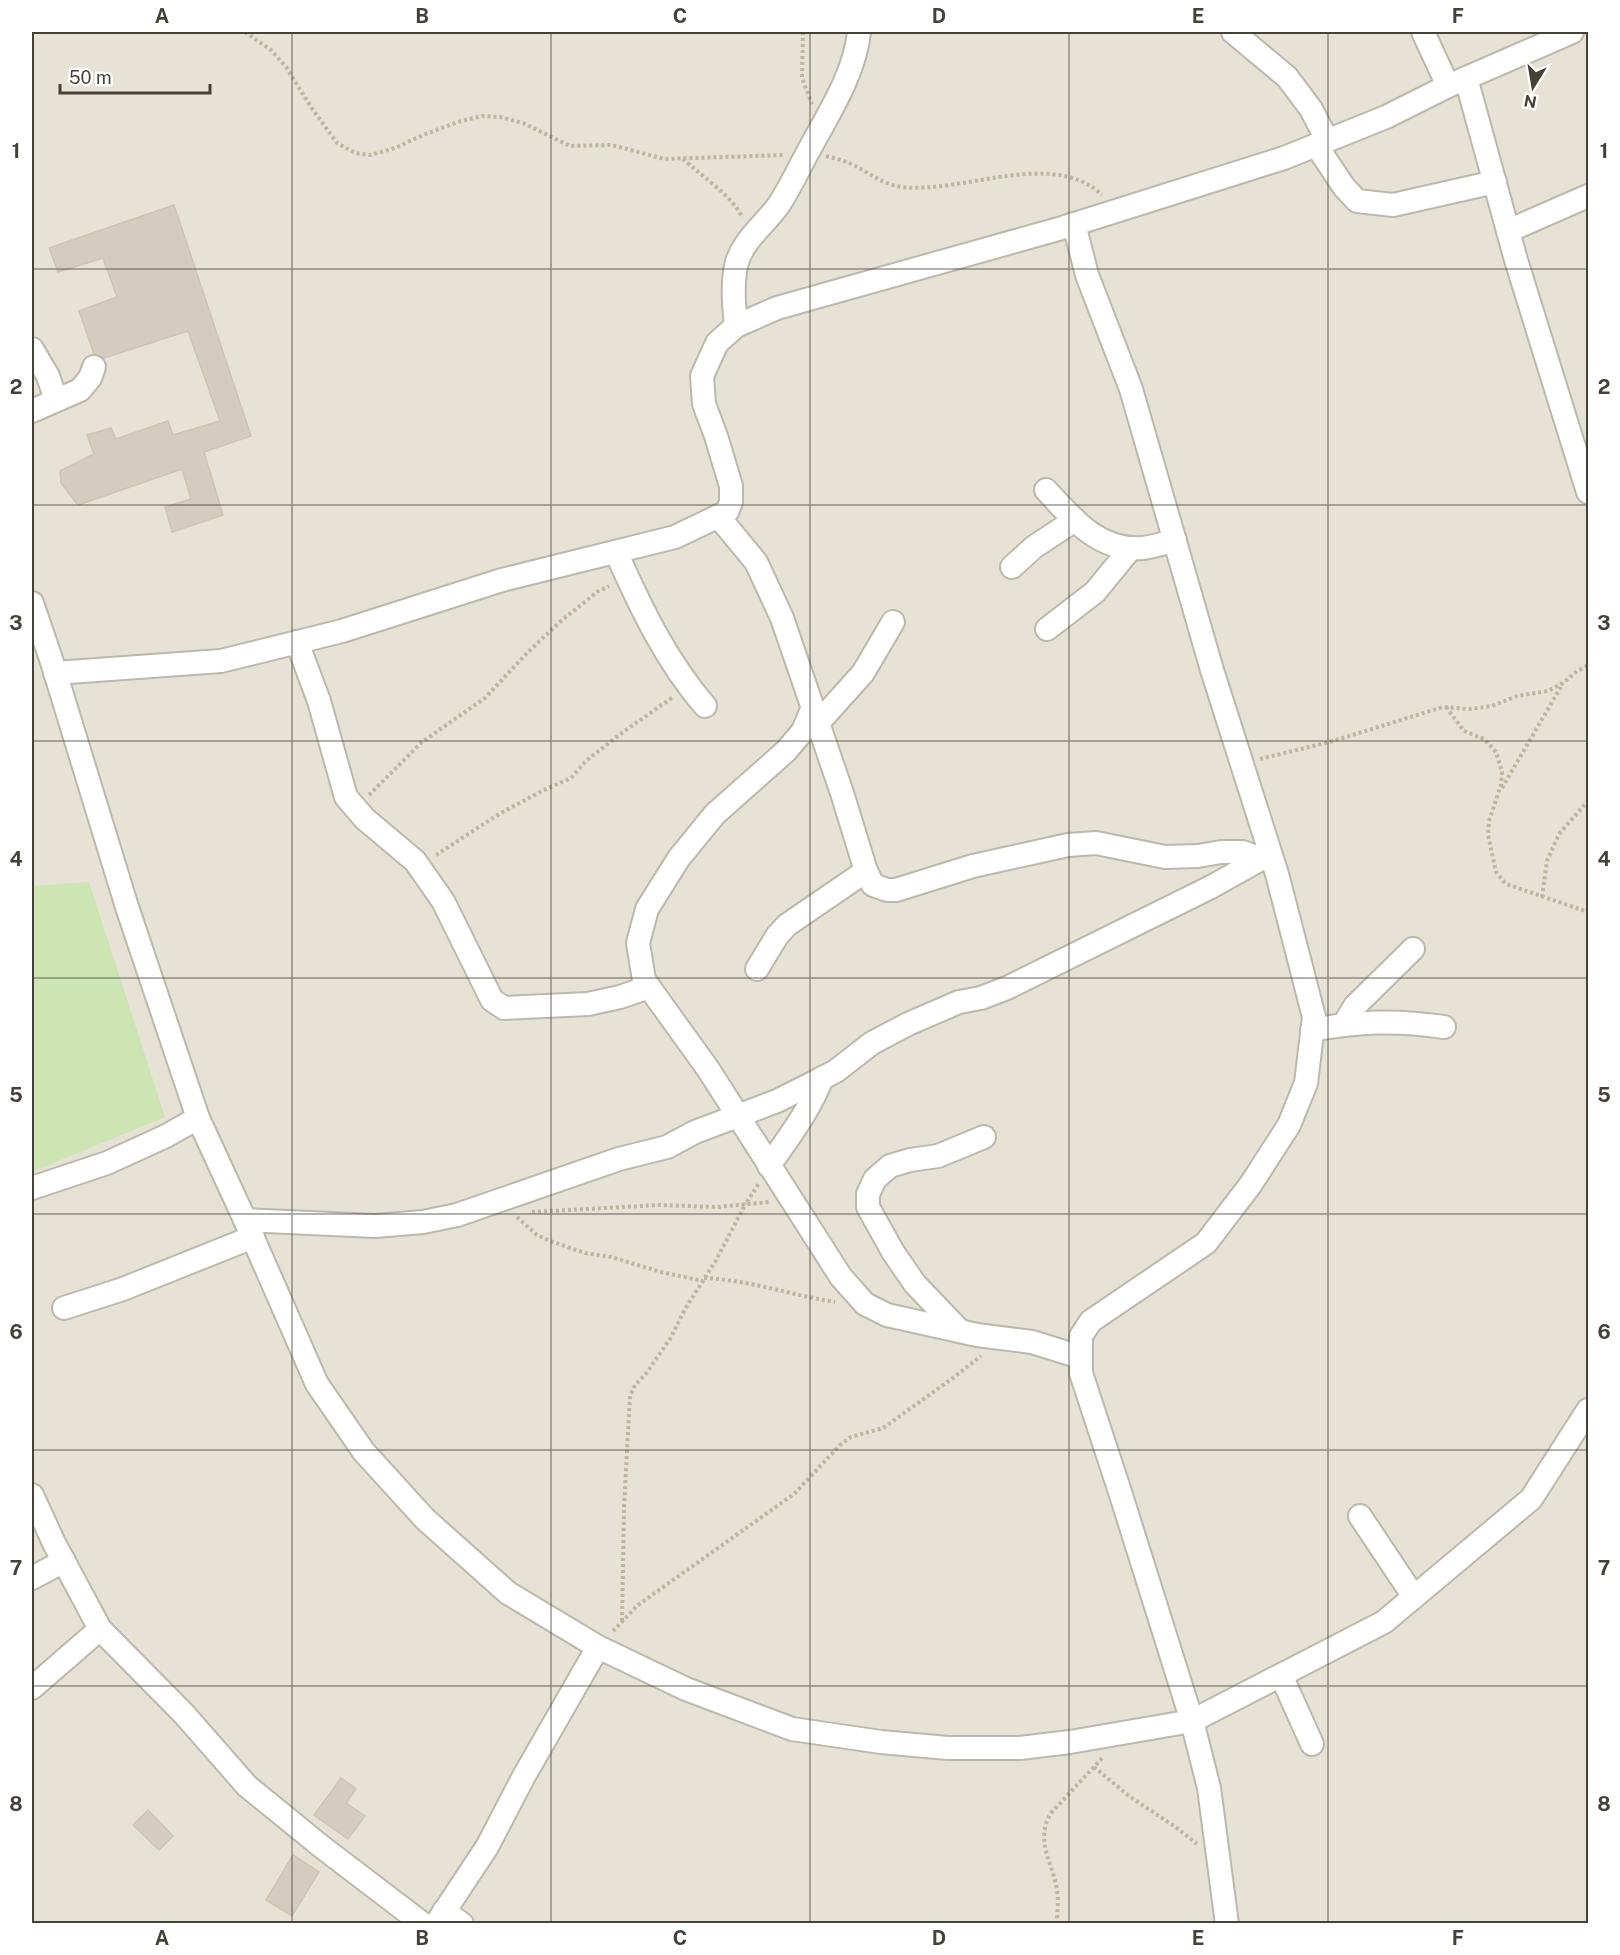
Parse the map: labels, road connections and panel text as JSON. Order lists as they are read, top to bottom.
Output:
{
  "scale_bar": "50 m",
  "north": "bottom",
  "grid": {
    "columns": [
      "A",
      "B",
      "C",
      "D",
      "E",
      "F"
    ],
    "rows": [
      "1",
      "2",
      "3",
      "4",
      "5",
      "6",
      "7",
      "8"
    ]
  }
}
